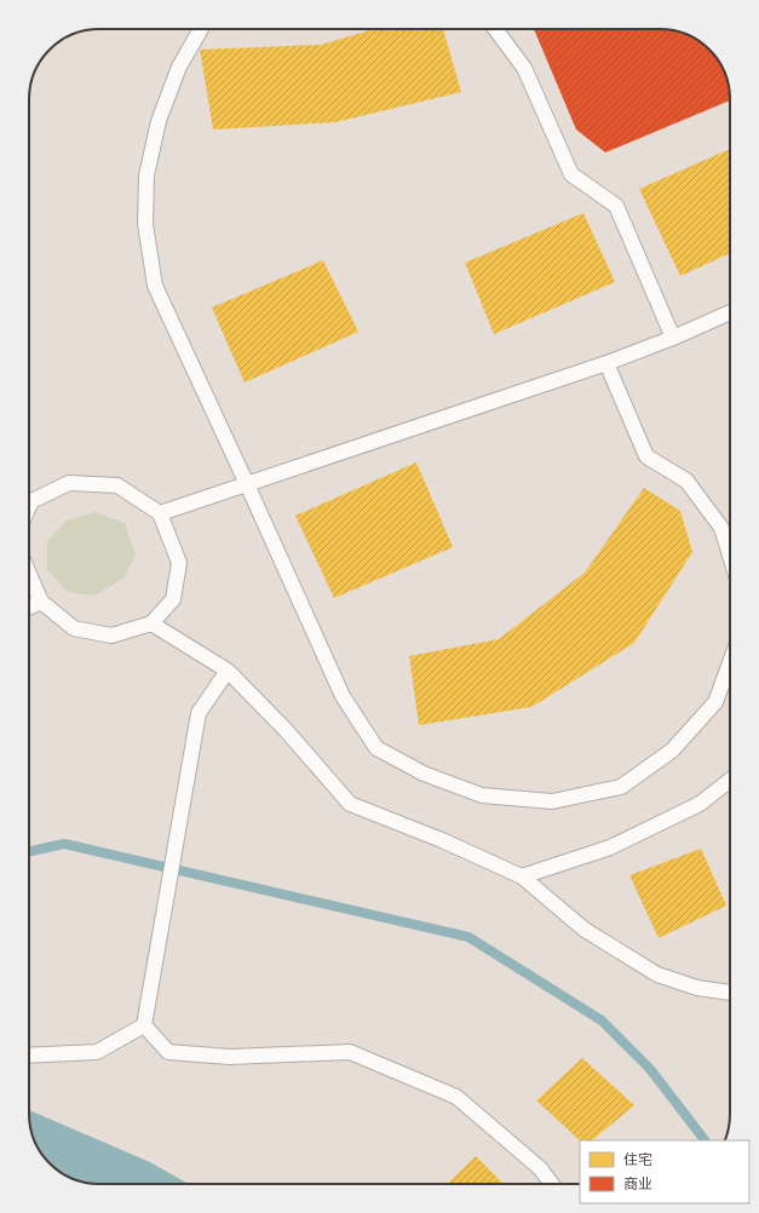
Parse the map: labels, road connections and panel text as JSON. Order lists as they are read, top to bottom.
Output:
{
  "legend": ["住宅", "商业"]
}
